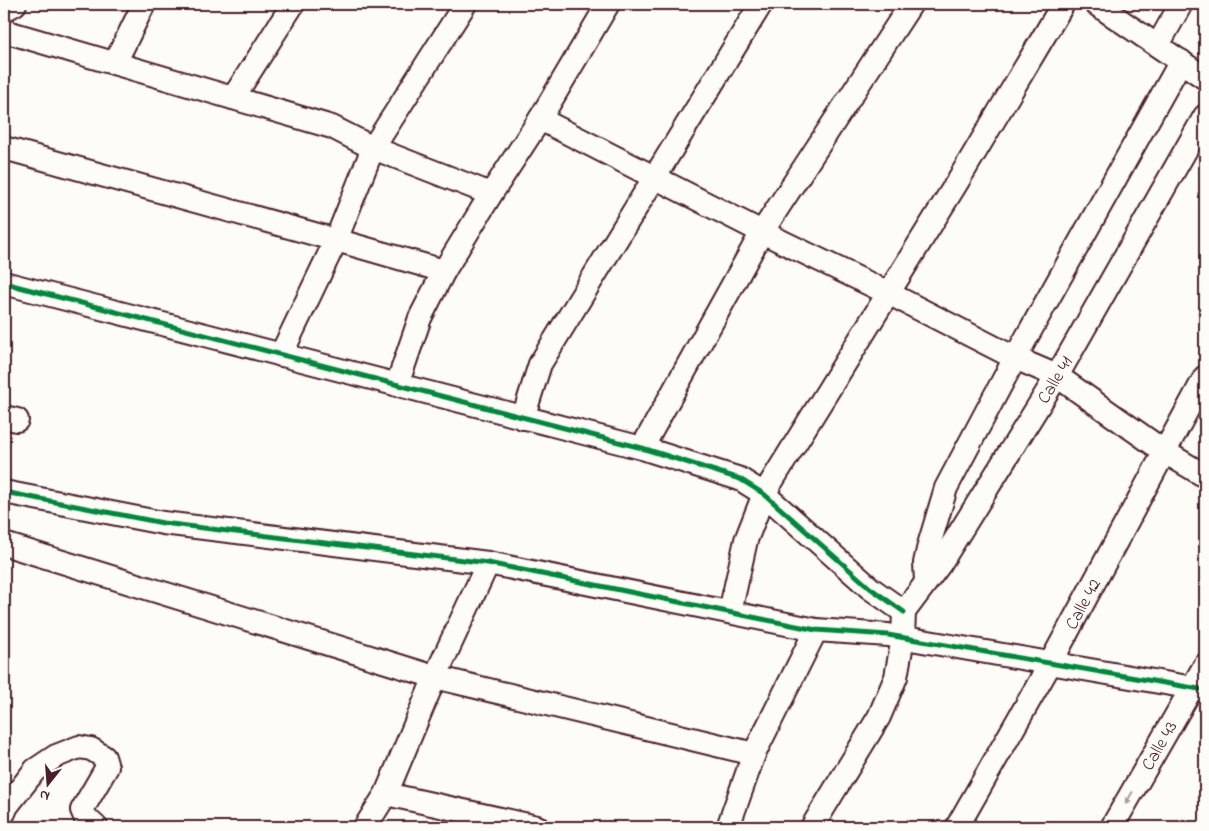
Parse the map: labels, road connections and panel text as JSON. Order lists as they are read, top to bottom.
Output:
{
  "streets": {
    "street": ["Calle 41", "Calle 42", "Calle 43"]
  },
  "one_way": ["Calle 43"],
  "north": "bottom"
}
